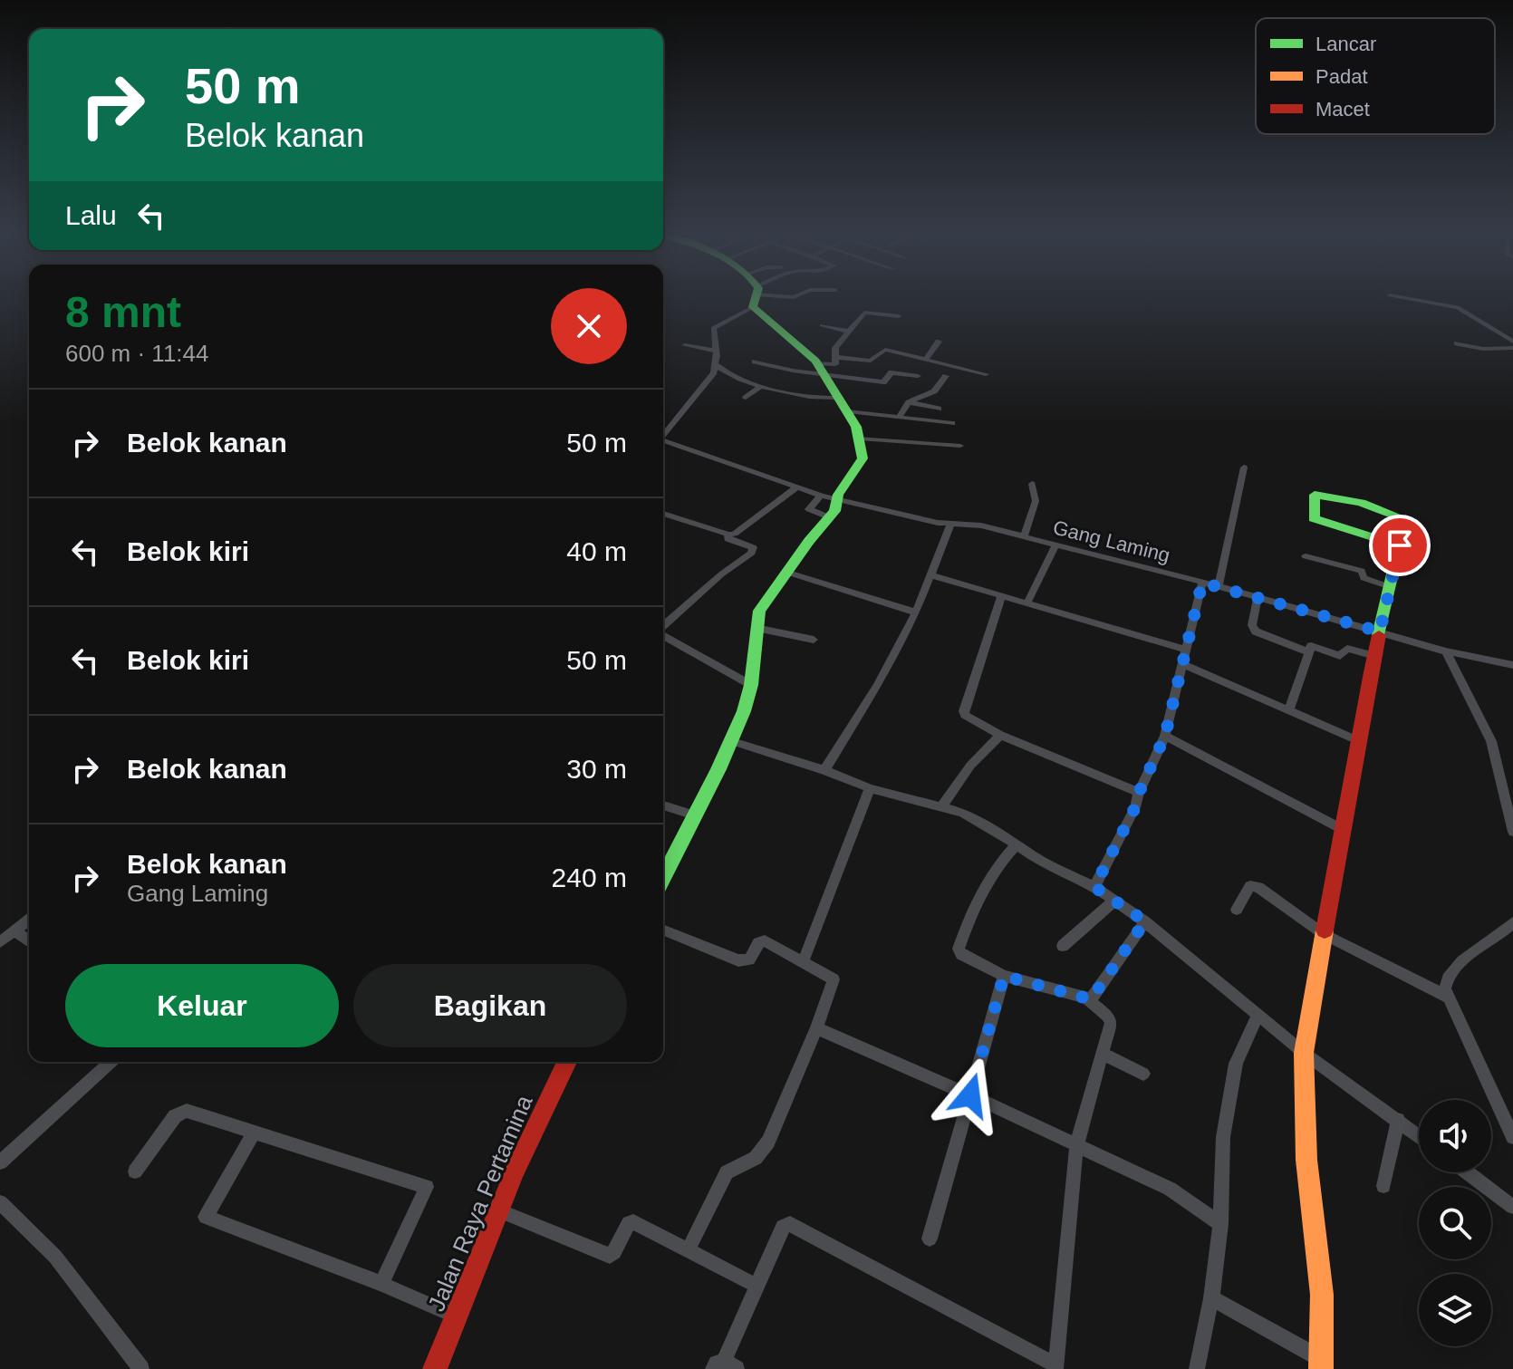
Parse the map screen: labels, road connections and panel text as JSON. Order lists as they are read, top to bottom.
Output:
{
  "streets": {
    "main road": ["Jalan Raya Pertamina"],
    "street": ["Gang Laming"]
  },
  "legend": ["Lancar", "Padat", "Macet"],
  "page": {
    "turn": ["50 m", "Belok kanan"],
    "then": "Lalu",
    "heading": ["8 mnt", "600 m · 11:44"],
    "list": [
      {
        "name": "Belok kanan",
        "value": "50 m"
      },
      {
        "name": "Belok kiri",
        "value": "40 m"
      },
      {
        "name": "Belok kiri",
        "value": "50 m"
      },
      {
        "name": "Belok kanan",
        "value": "30 m"
      },
      {
        "name": "Belok kanan",
        "note": "Gang Laming",
        "value": "240 m"
      }
    ],
    "buttons": ["Keluar", "Bagikan"]
  }
}
